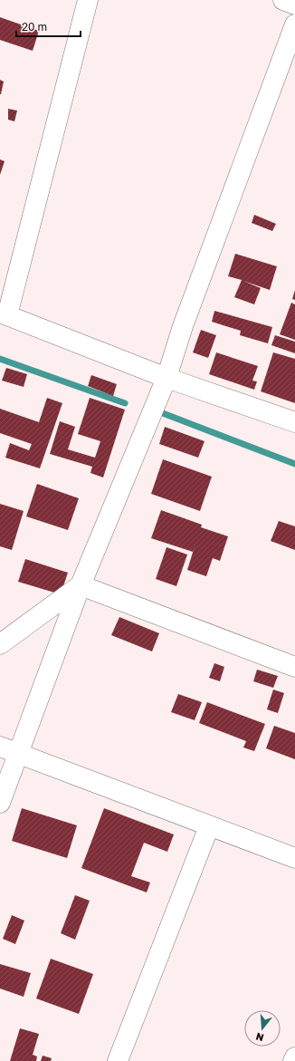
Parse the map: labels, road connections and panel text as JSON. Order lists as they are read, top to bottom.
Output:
{
  "scale_bar": "20 m",
  "north": "bottom"
}
